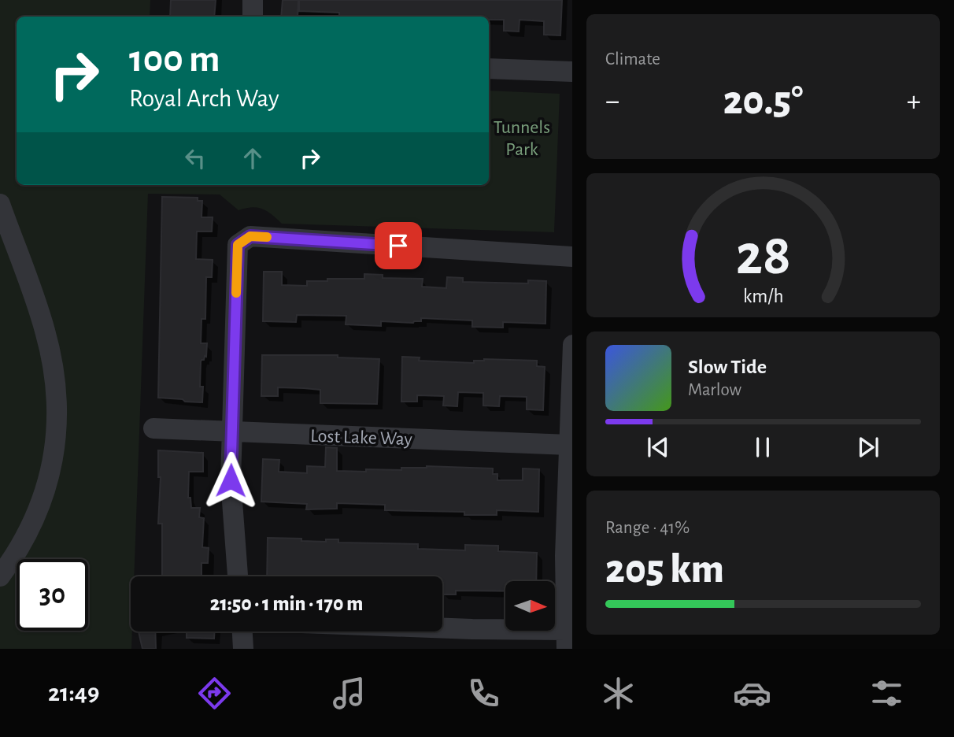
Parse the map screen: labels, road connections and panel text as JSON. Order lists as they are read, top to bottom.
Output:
{
  "streets": {
    "street": ["Lost Lake Way"]
  },
  "parks": ["Tunnels Park"],
  "north": "right",
  "page": {
    "tile": [
      "Climate",
      ["Range · 41%", "205 km"]
    ],
    "turn": ["100 m", "Royal Arch Way"],
    "heat": ["−", "20.5°", "+"],
    "song": ["Slow Tide", "Marlow"],
    "limit": "30",
    "trip": "21:50 · 1 min · 170 m",
    "tabs": "21:49",
    "gauge": ["28", "km/h"]
  }
}
